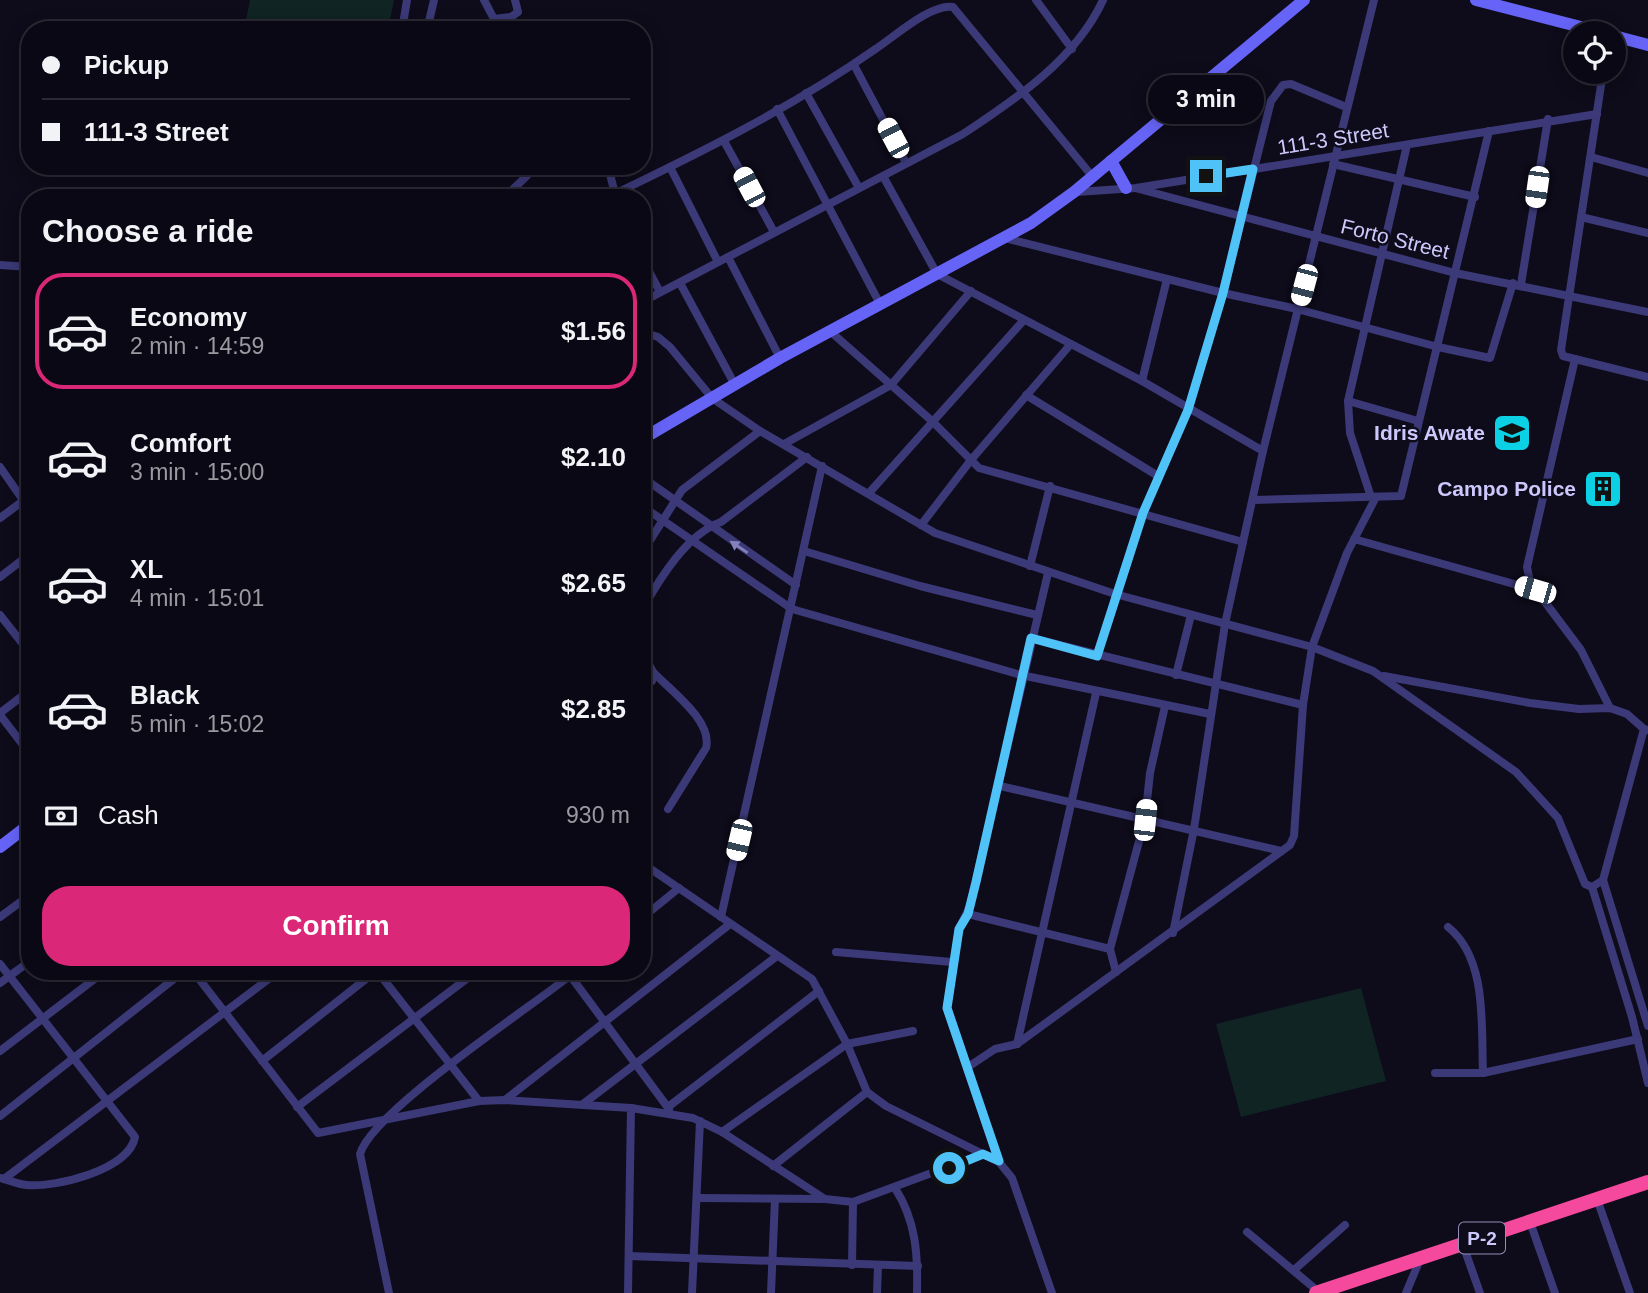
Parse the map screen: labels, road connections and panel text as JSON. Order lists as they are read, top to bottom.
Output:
{
  "streets": {
    "highway": ["P-2"],
    "street": ["111-3 Street", "Forto Street"]
  },
  "crossings": [
    ["111-3 Street", "Forto Street"]
  ],
  "places": {
    "school or university": ["Idris Awate"],
    "building": ["Campo Police"]
  },
  "page": {
    "banner": ["Pickup", "111-3 Street"],
    "bubble": "3 min",
    "heading": "Choose a ride",
    "list": [
      {
        "name": "Economy",
        "note": "2 min · 14:59",
        "value": "$1.56"
      },
      {
        "name": "Comfort",
        "note": "3 min · 15:00",
        "value": "$2.10"
      },
      {
        "name": "XL",
        "note": "4 min · 15:01",
        "value": "$2.65"
      },
      {
        "name": "Black",
        "note": "5 min · 15:02",
        "value": "$2.85"
      }
    ],
    "pay": ["Cash", "930 m"],
    "buttons": "Confirm"
  }
}
